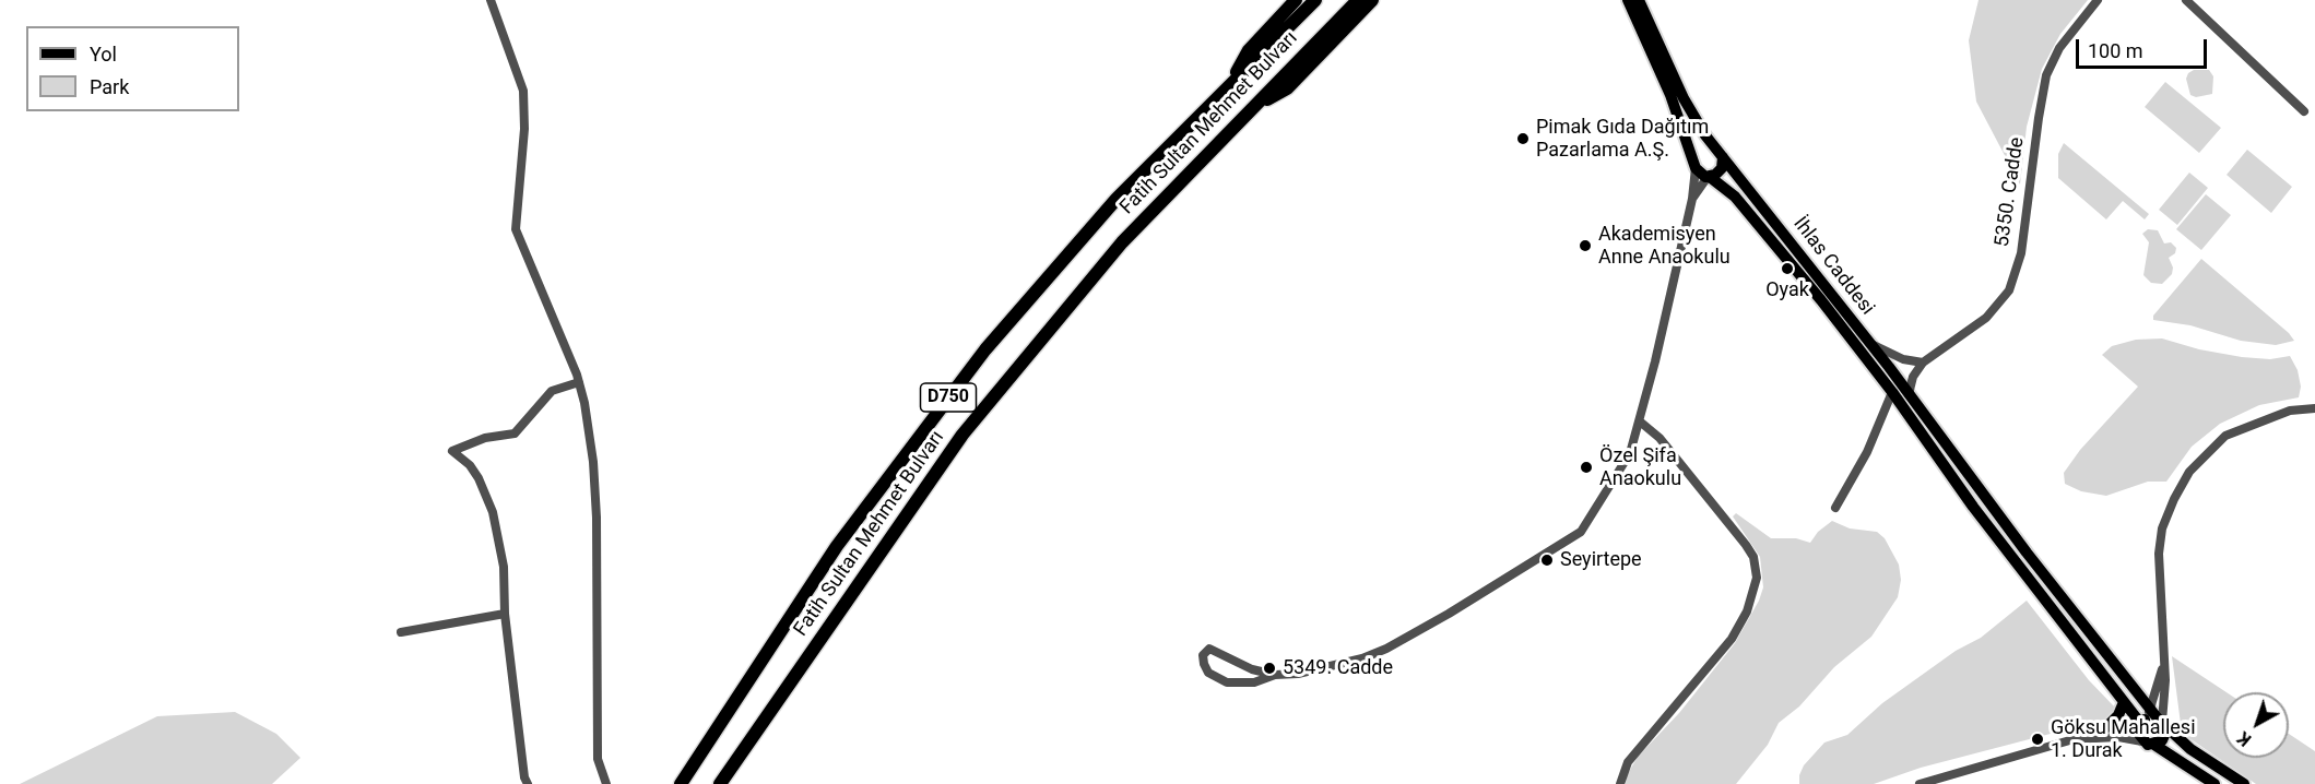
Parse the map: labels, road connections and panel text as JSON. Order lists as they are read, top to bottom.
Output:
{
  "streets": {
    "highway": ["Fatih Sultan Mehmet Bulvarı", "D750"],
    "main road": ["İhlas Caddesi"],
    "street": ["5350. Cadde"]
  },
  "crossings": [
    ["5350. Cadde", "İhlas Caddesi"]
  ],
  "places": [
    "Pimak Gıda Dağıtım Pazarlama A.Ş.",
    "Akademisyen Anne Anaokulu",
    "Oyak",
    "Özel Şifa Anaokulu",
    "Seyirtepe",
    "5349. Cadde",
    "Göksu Mahallesi 1. Durak"
  ],
  "legend": ["Yol", "Park"],
  "scale_bar": "100 m",
  "north": "bottom left"
}
